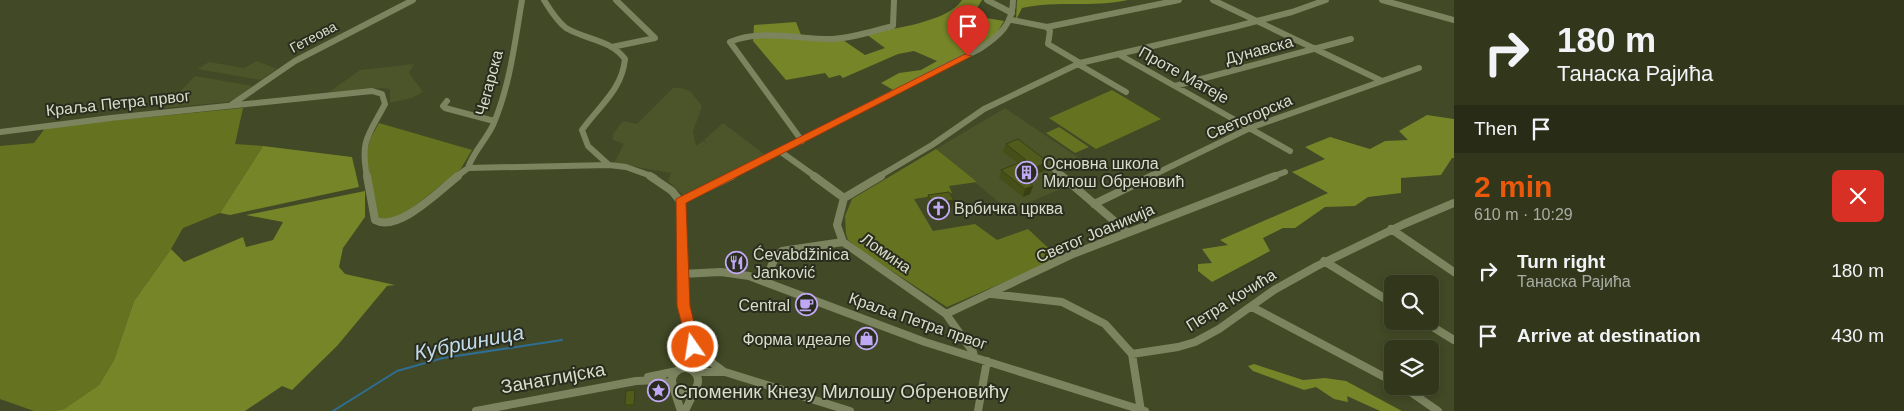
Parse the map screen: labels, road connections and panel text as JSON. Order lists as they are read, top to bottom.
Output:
{
  "streets": {
    "street": [
      "Гетеова",
      "Дунавска",
      "Проте Матеје",
      "Чегарска",
      "Краља Петра првог",
      "Светогорска",
      "Светог Јоаникија",
      "Ломина",
      "Петра Кочића",
      "Занатлијска"
    ]
  },
  "crossings": [
    ["Гетеова", "Краља Петра првог"],
    ["Дунавска", "Проте Матеје"],
    ["Проте Матеје", "Светогорска"],
    ["Чегарска", "Краља Петра првог"],
    ["Краља Петра првог", "Ломина"],
    ["Светог Јоаникија", "Ломина"]
  ],
  "water": ["Кубршница"],
  "places": {
    "building": ["Основна школа Милош Обреновић"],
    "church": ["Врбичка црква"],
    "restaurant": ["Ćevabdžinica Janković"],
    "cafe": ["Central"],
    "shop": ["Форма идеале"],
    "place": ["Споменик Кнезу Милошу Обреновићу"]
  },
  "page": {
    "turn": ["180 m", "Танаска Рајића"],
    "then": "Then",
    "heading": ["2 min", "610 m · 10:29"],
    "list": [
      {
        "name": "Turn right",
        "note": "Танаска Рајића",
        "value": "180 m"
      },
      {
        "name": "Arrive at destination",
        "value": "430 m"
      }
    ]
  }
}
